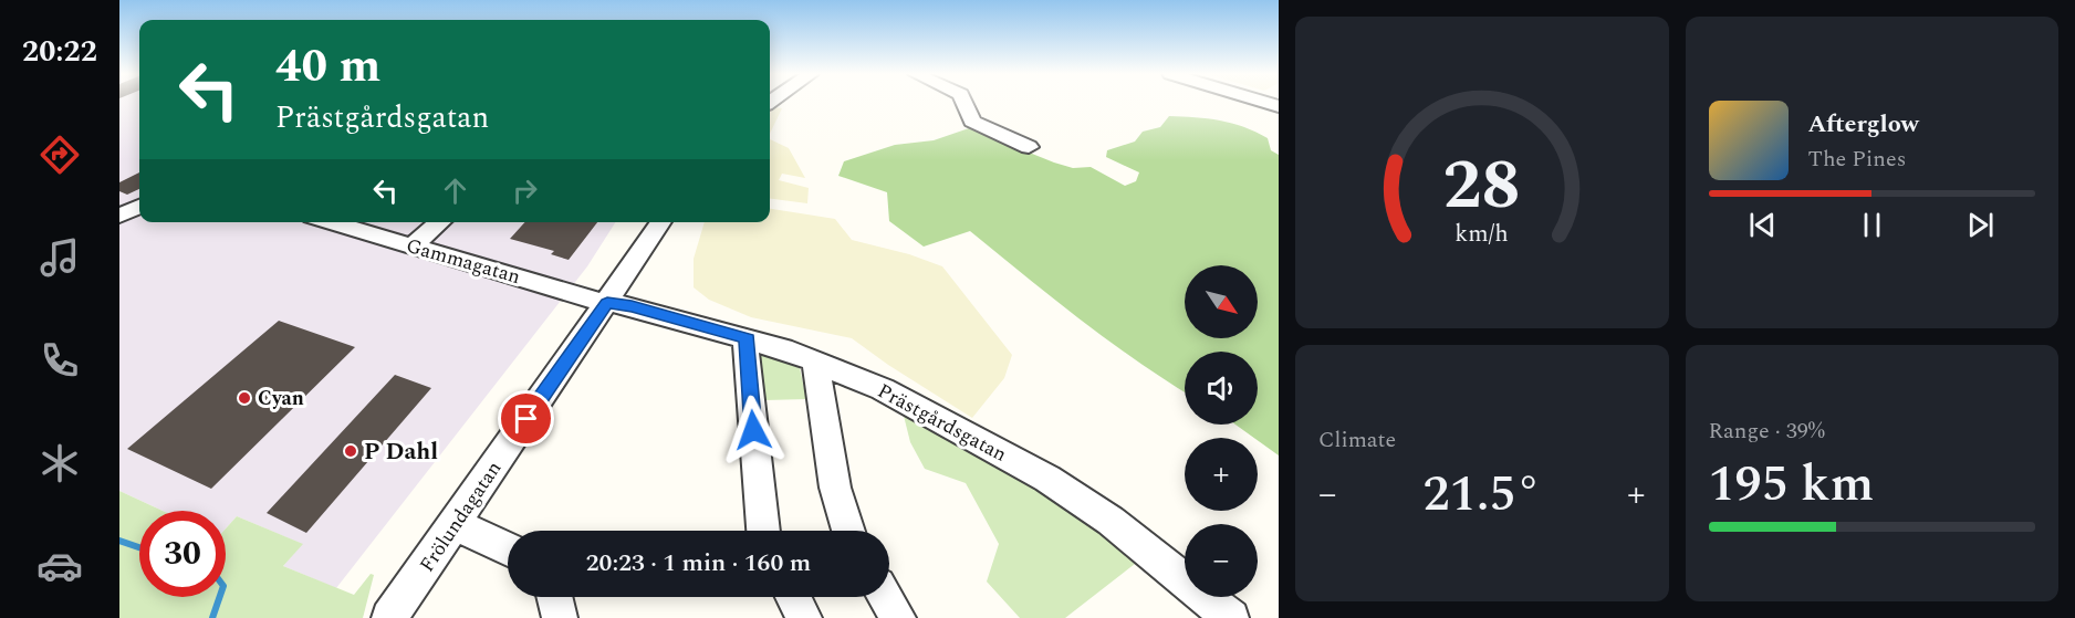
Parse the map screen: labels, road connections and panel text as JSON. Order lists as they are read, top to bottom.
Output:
{
  "streets": {
    "street": ["Gammagatan", "Prästgårdsgatan", "Frölundagatan"]
  },
  "crossings": [
    ["Gammagatan", "Prästgårdsgatan"],
    ["Gammagatan", "Frölundagatan"],
    ["Prästgårdsgatan", "Frölundagatan"]
  ],
  "places": ["Cyan", "P Dahl"],
  "north": "bottom right",
  "page": {
    "tabs": "20:22",
    "turn": ["40 m", "Prästgårdsgatan"],
    "song": ["Afterglow", "The Pines"],
    "map_buttons": ["+", "−"],
    "tile": [
      "Climate",
      ["Range · 39%", "195 km"]
    ],
    "heat": ["−", "21.5°", "+"],
    "limit": "30",
    "trip": "20:23 · 1 min · 160 m",
    "gauge": ["28", "km/h"]
  }
}
